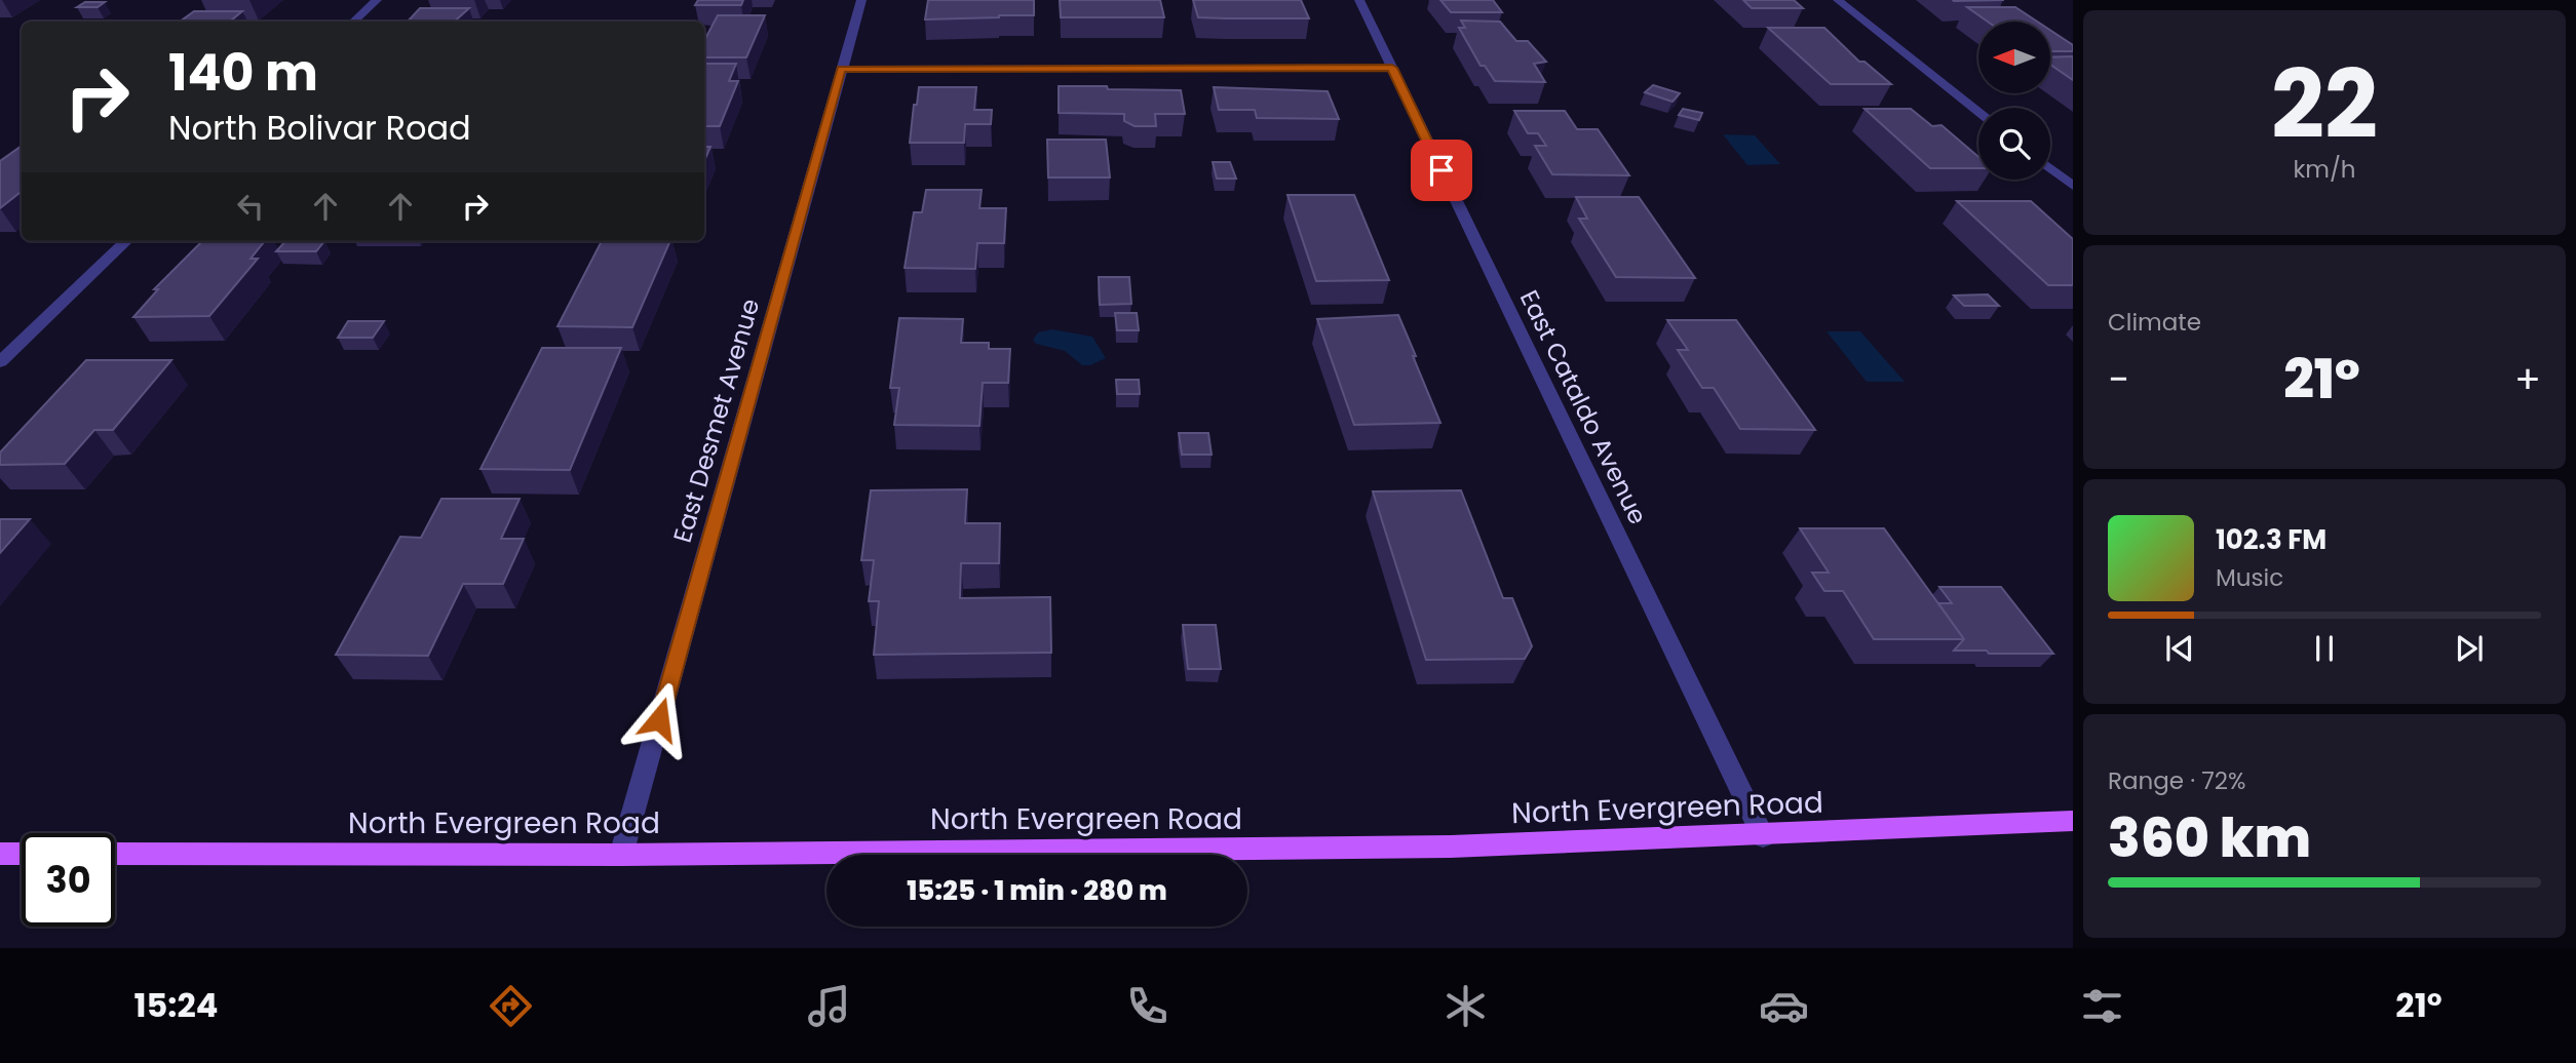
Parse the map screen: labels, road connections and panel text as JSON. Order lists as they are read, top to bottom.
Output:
{
  "streets": {
    "main road": ["North Evergreen Road"],
    "street": ["East Cataldo Avenue", "East Desmet Avenue"]
  },
  "crossings": [
    ["East Cataldo Avenue", "North Evergreen Road"],
    ["East Desmet Avenue", "North Evergreen Road"]
  ],
  "north": "left",
  "page": {
    "tile": [
      ["22", "km/h"],
      "Climate",
      ["Range · 72%", "360 km"]
    ],
    "turn": ["140 m", "North Bolivar Road"],
    "heat": ["−", "21°", "+"],
    "song": ["102.3 FM", "Music"],
    "limit": "30",
    "trip": "15:25 · 1 min · 280 m",
    "tabs": ["15:24", "21°"]
  }
}
